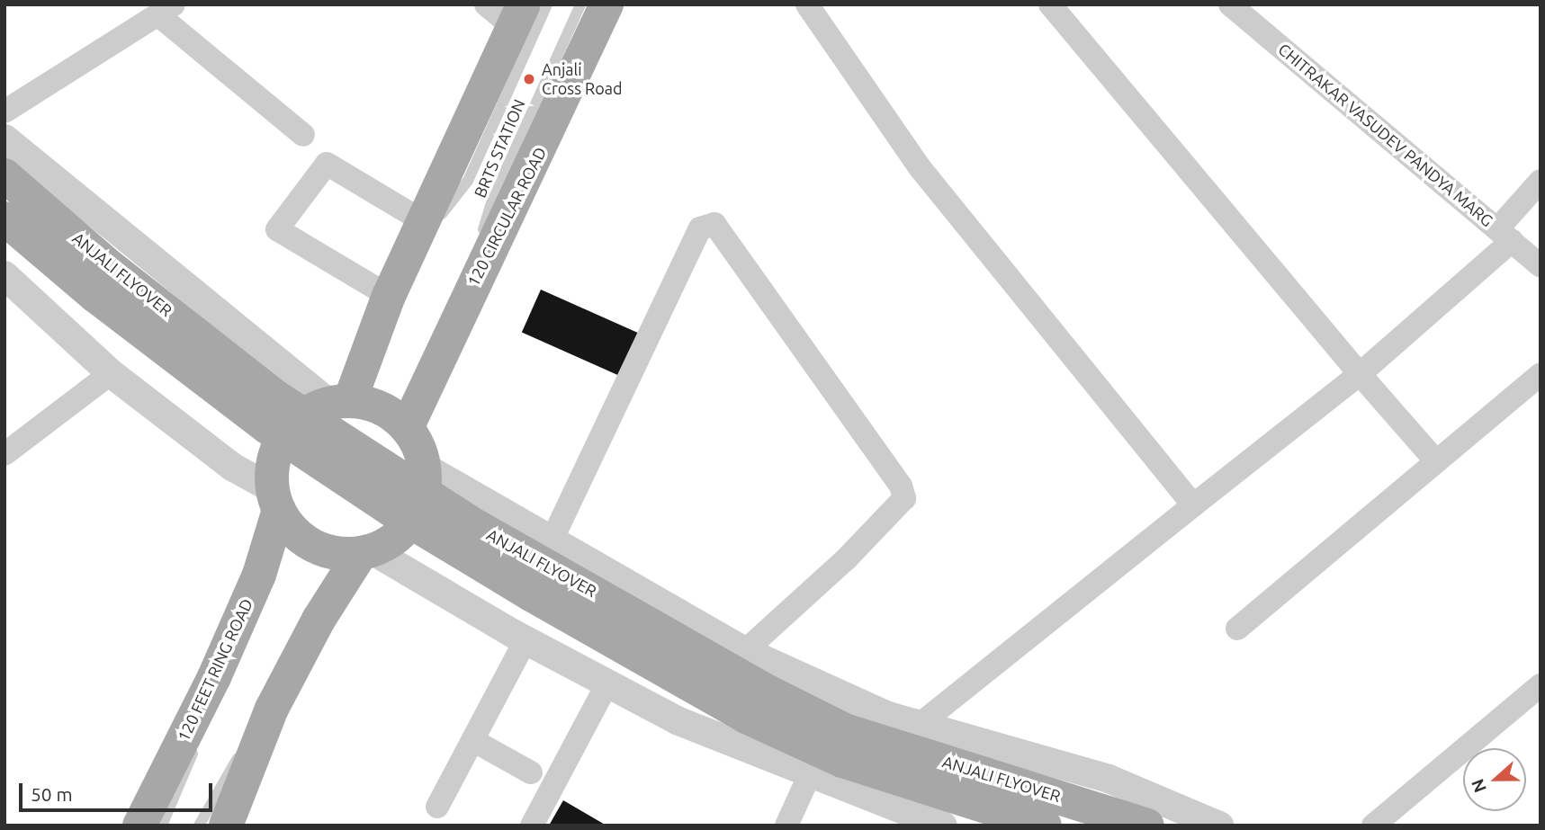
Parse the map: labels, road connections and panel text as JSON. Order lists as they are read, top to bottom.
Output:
{
  "streets": {
    "main road": ["120 CIRCULAR ROAD", "ANJALI FLYOVER", "120 FEET RING ROAD"],
    "street": ["CHITRAKAR VASUDEV PANDYA MARG"],
    "lane": ["BRTS STATION"]
  },
  "crossings": [
    ["BRTS STATION", "120 CIRCULAR ROAD"],
    ["120 CIRCULAR ROAD", "120 FEET RING ROAD"]
  ],
  "places": ["Anjali Cross Road"],
  "scale_bar": "50 m",
  "north": "left"
}
